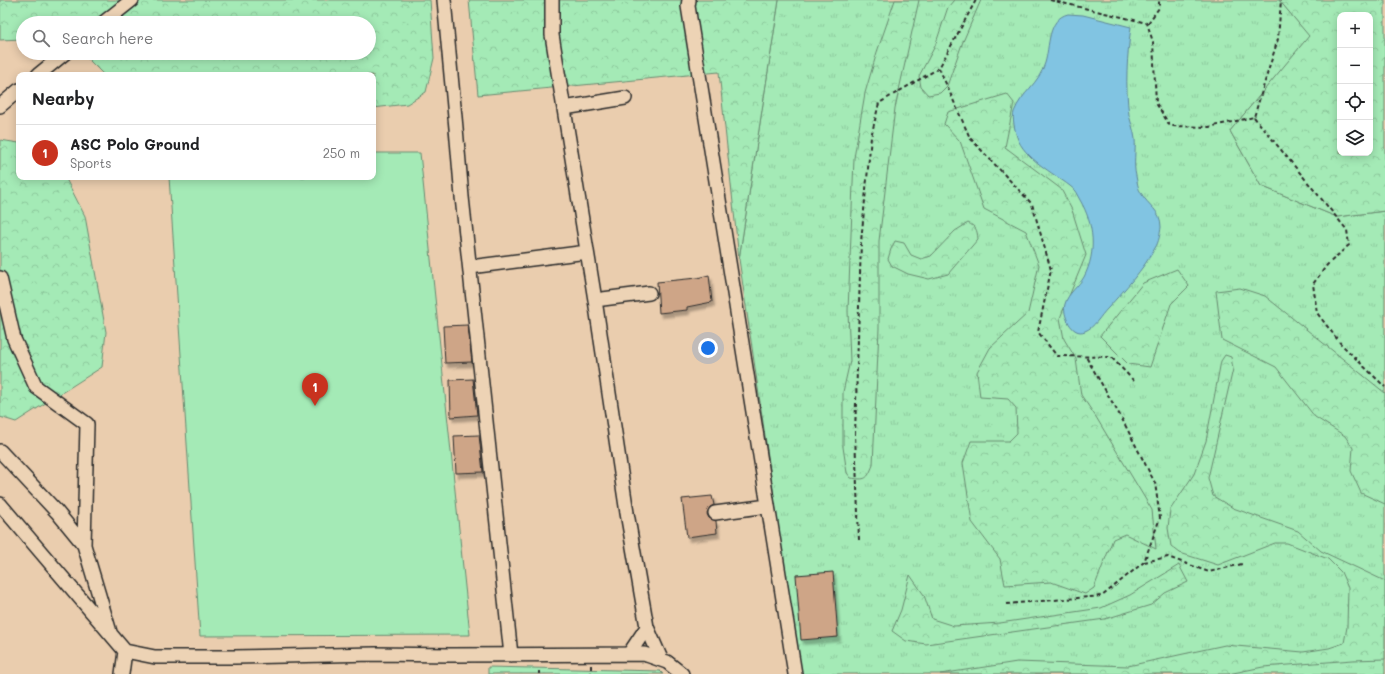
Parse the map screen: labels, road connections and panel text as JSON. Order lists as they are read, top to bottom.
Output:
{
  "page": {
    "map_buttons": ["+", "−"],
    "search": "Search here",
    "heading": "Nearby",
    "list": [
      {
        "mark": "1",
        "name": "ASC Polo Ground",
        "note": "Sports",
        "value": "250 m"
      }
    ],
    "pins": "1"
  }
}
